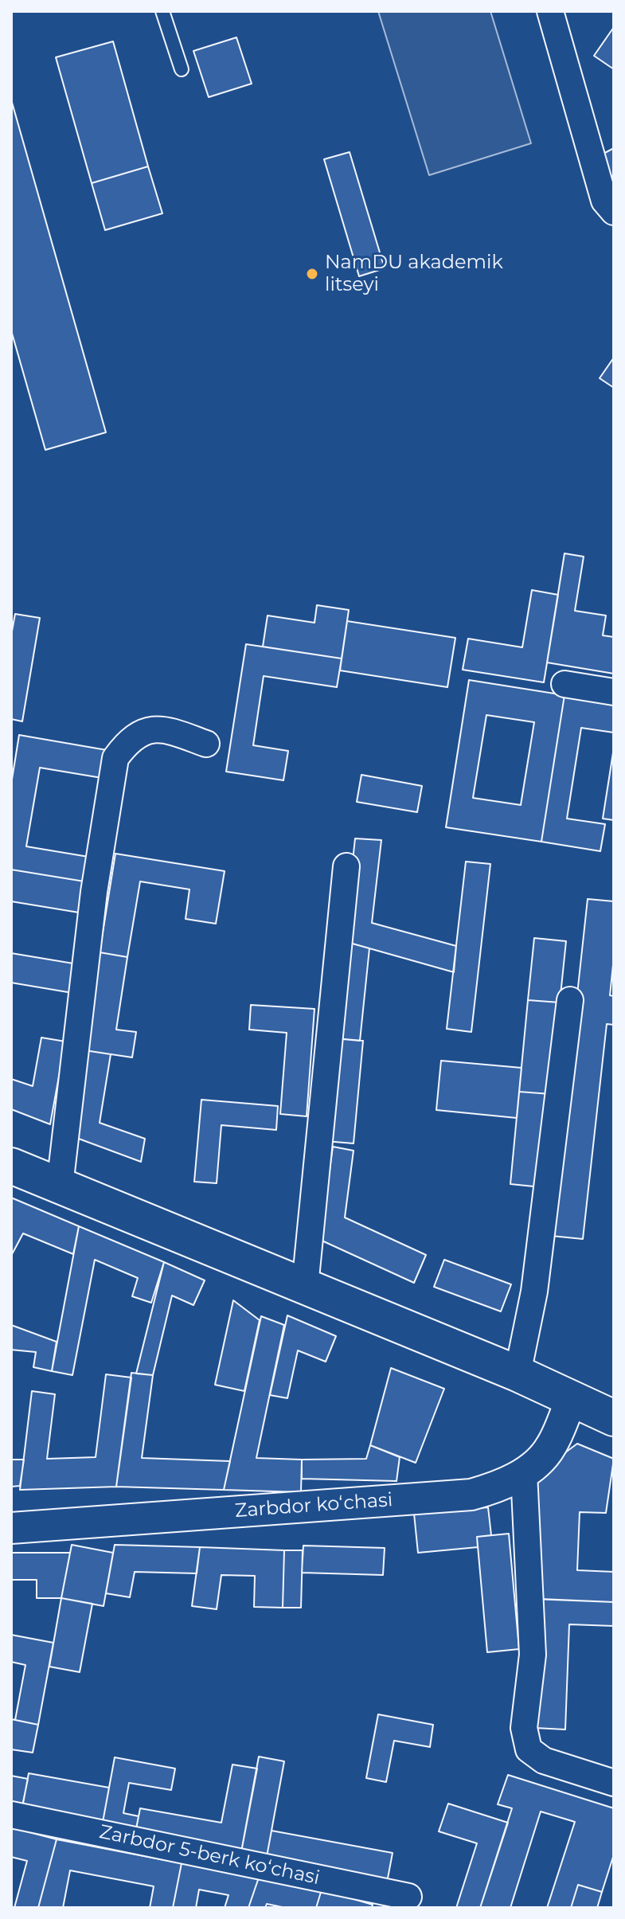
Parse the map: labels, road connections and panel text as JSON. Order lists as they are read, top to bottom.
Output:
{
  "streets": {
    "street": ["Zarbdor koʻchasi", "Zarbdor 5-berk koʻchasi"]
  },
  "places": ["NamDU akademik litseyi"]
}
